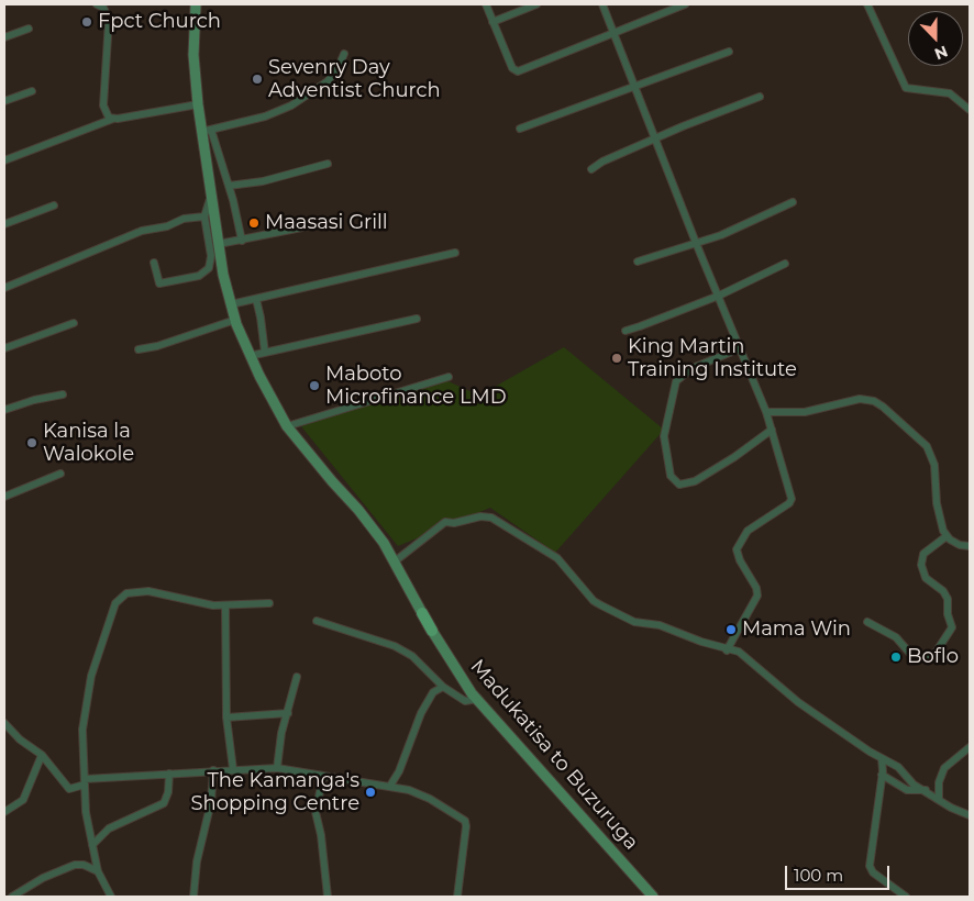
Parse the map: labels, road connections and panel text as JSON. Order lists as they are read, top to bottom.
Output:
{
  "streets": {
    "main road": ["Madukatisa to Buzuruga"]
  },
  "places": [
    "Fpct Church",
    "Sevenry Day Adventist Church",
    "Maasasi Grill",
    "King Martin Training Institute",
    "Maboto Microfinance LMD",
    "Kanisa la Walokole",
    "Mama Win",
    "Boflo",
    "The Kamanga's Shopping Centre"
  ],
  "scale_bar": "100 m",
  "north": "bottom"
}
